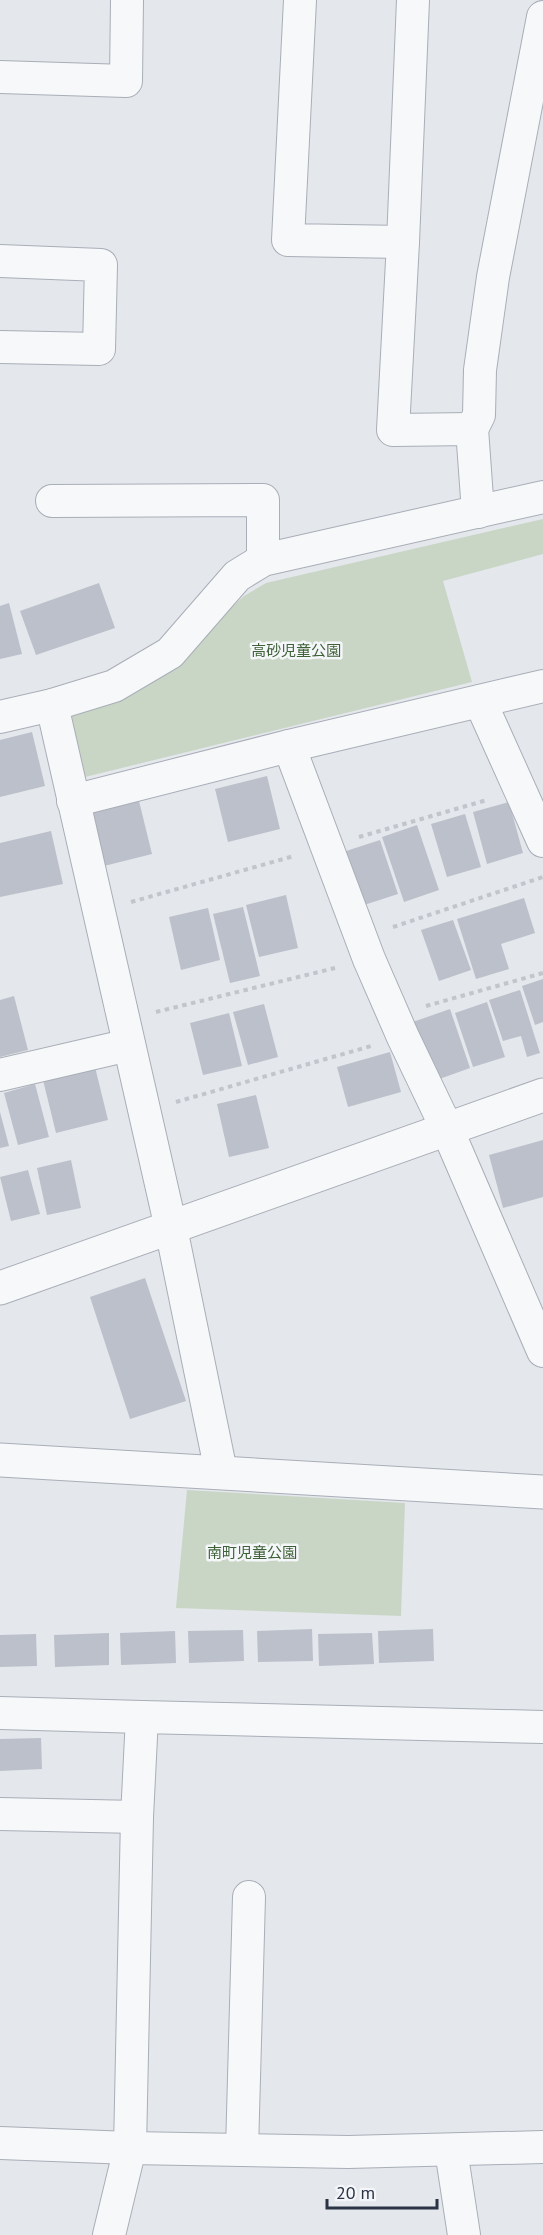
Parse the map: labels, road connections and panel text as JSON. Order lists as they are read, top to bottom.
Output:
{
  "parks": ["高砂児童公園", "南町児童公園"],
  "scale_bar": "20 m"
}
